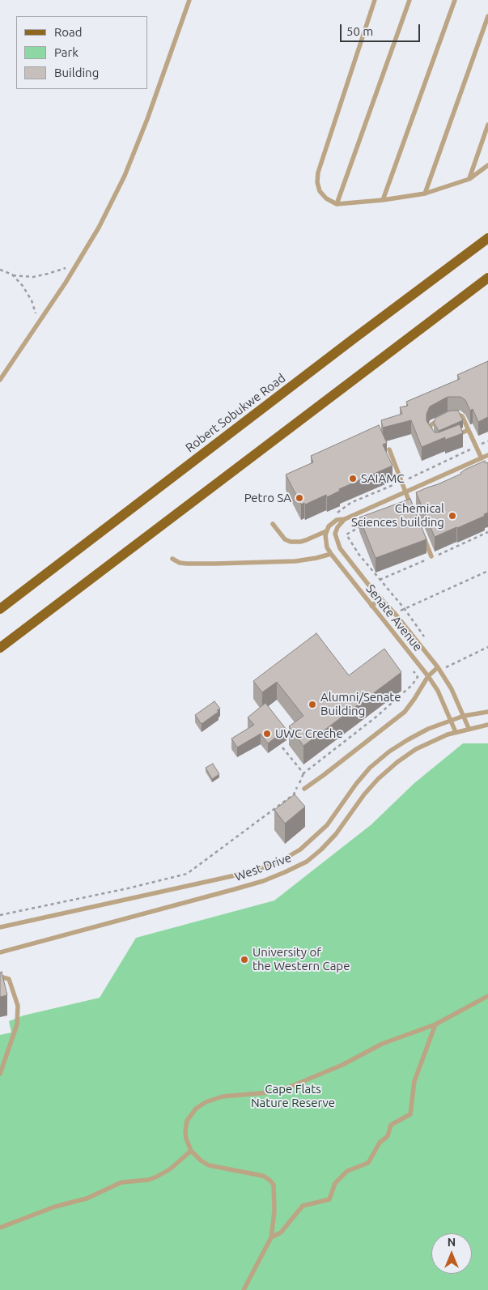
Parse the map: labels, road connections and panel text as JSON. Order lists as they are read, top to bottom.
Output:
{
  "streets": {
    "main road": ["Robert Sobukwe Road"],
    "lane": ["Senate Avenue", "West Drive"]
  },
  "crossings": [
    ["Senate Avenue", "West Drive"]
  ],
  "parks": ["Cape Flats Nature Reserve"],
  "places": [
    "SAIAMC",
    "Petro SA",
    "Chemical Sciences building",
    "Alumni/Senate Building",
    "UWC Creche",
    "University of the Western Cape"
  ],
  "legend": ["Road", "Park", "Building"],
  "scale_bar": "50 m",
  "north": "top"
}
